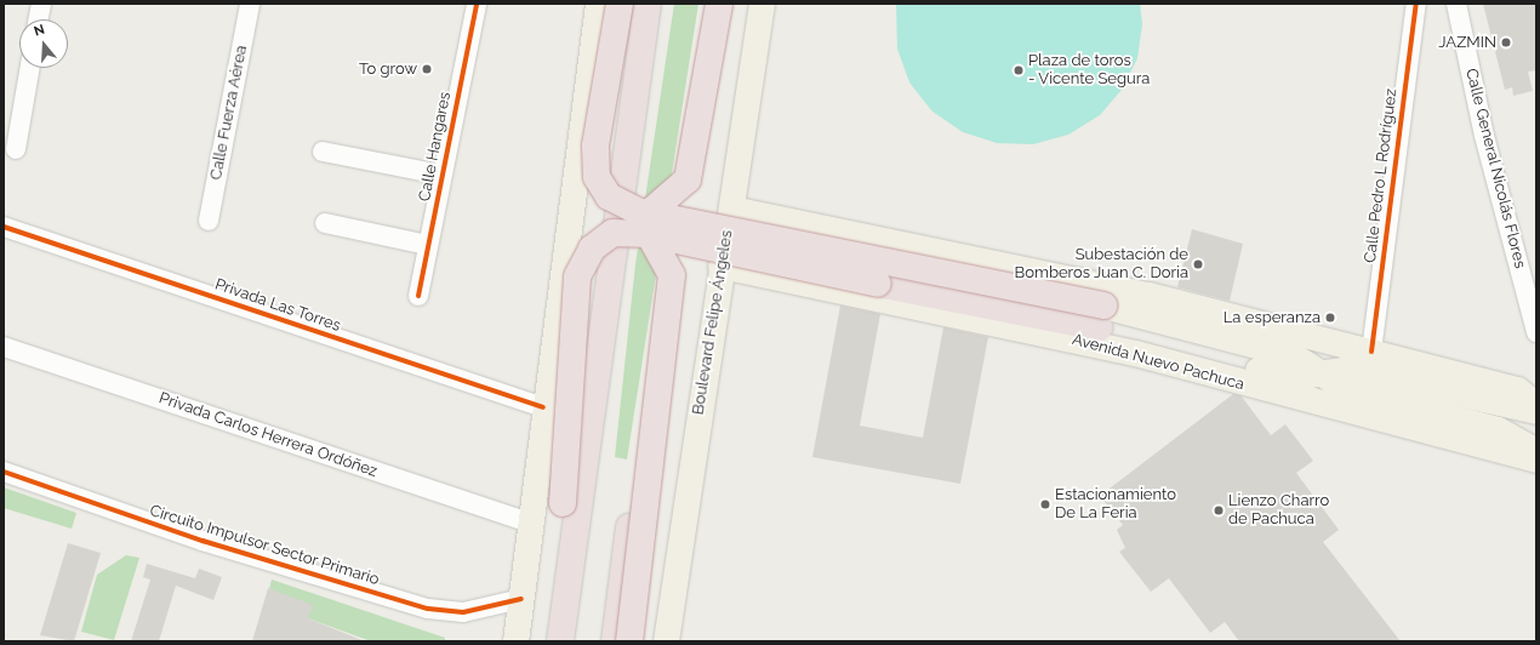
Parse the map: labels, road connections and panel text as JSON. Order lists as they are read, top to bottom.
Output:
{
  "streets": {
    "main road": ["Boulevard Felipe Ángeles", "Avenida Nuevo Pachuca"],
    "street": [
      "Calle Fuerza Aérea",
      "Calle Hangares",
      "Calle General Nicolás Flores",
      "Calle Pedro L Rodríguez",
      "Privada Las Torres",
      "Privada Carlos Herrera Ordóñez",
      "Circuito Impulsor Sector Primario"
    ]
  },
  "crossings": [
    ["Boulevard Felipe Ángeles", "Avenida Nuevo Pachuca"]
  ],
  "places": [
    "JAZMIN",
    "To grow",
    "Plaza de toros - Vicente Segura",
    "Subestación de Bomberos Juan C. Doria",
    "La esperanza",
    "Estacionamiento De La Feria",
    "Lienzo Charro de Pachuca"
  ],
  "north": "top"
}
